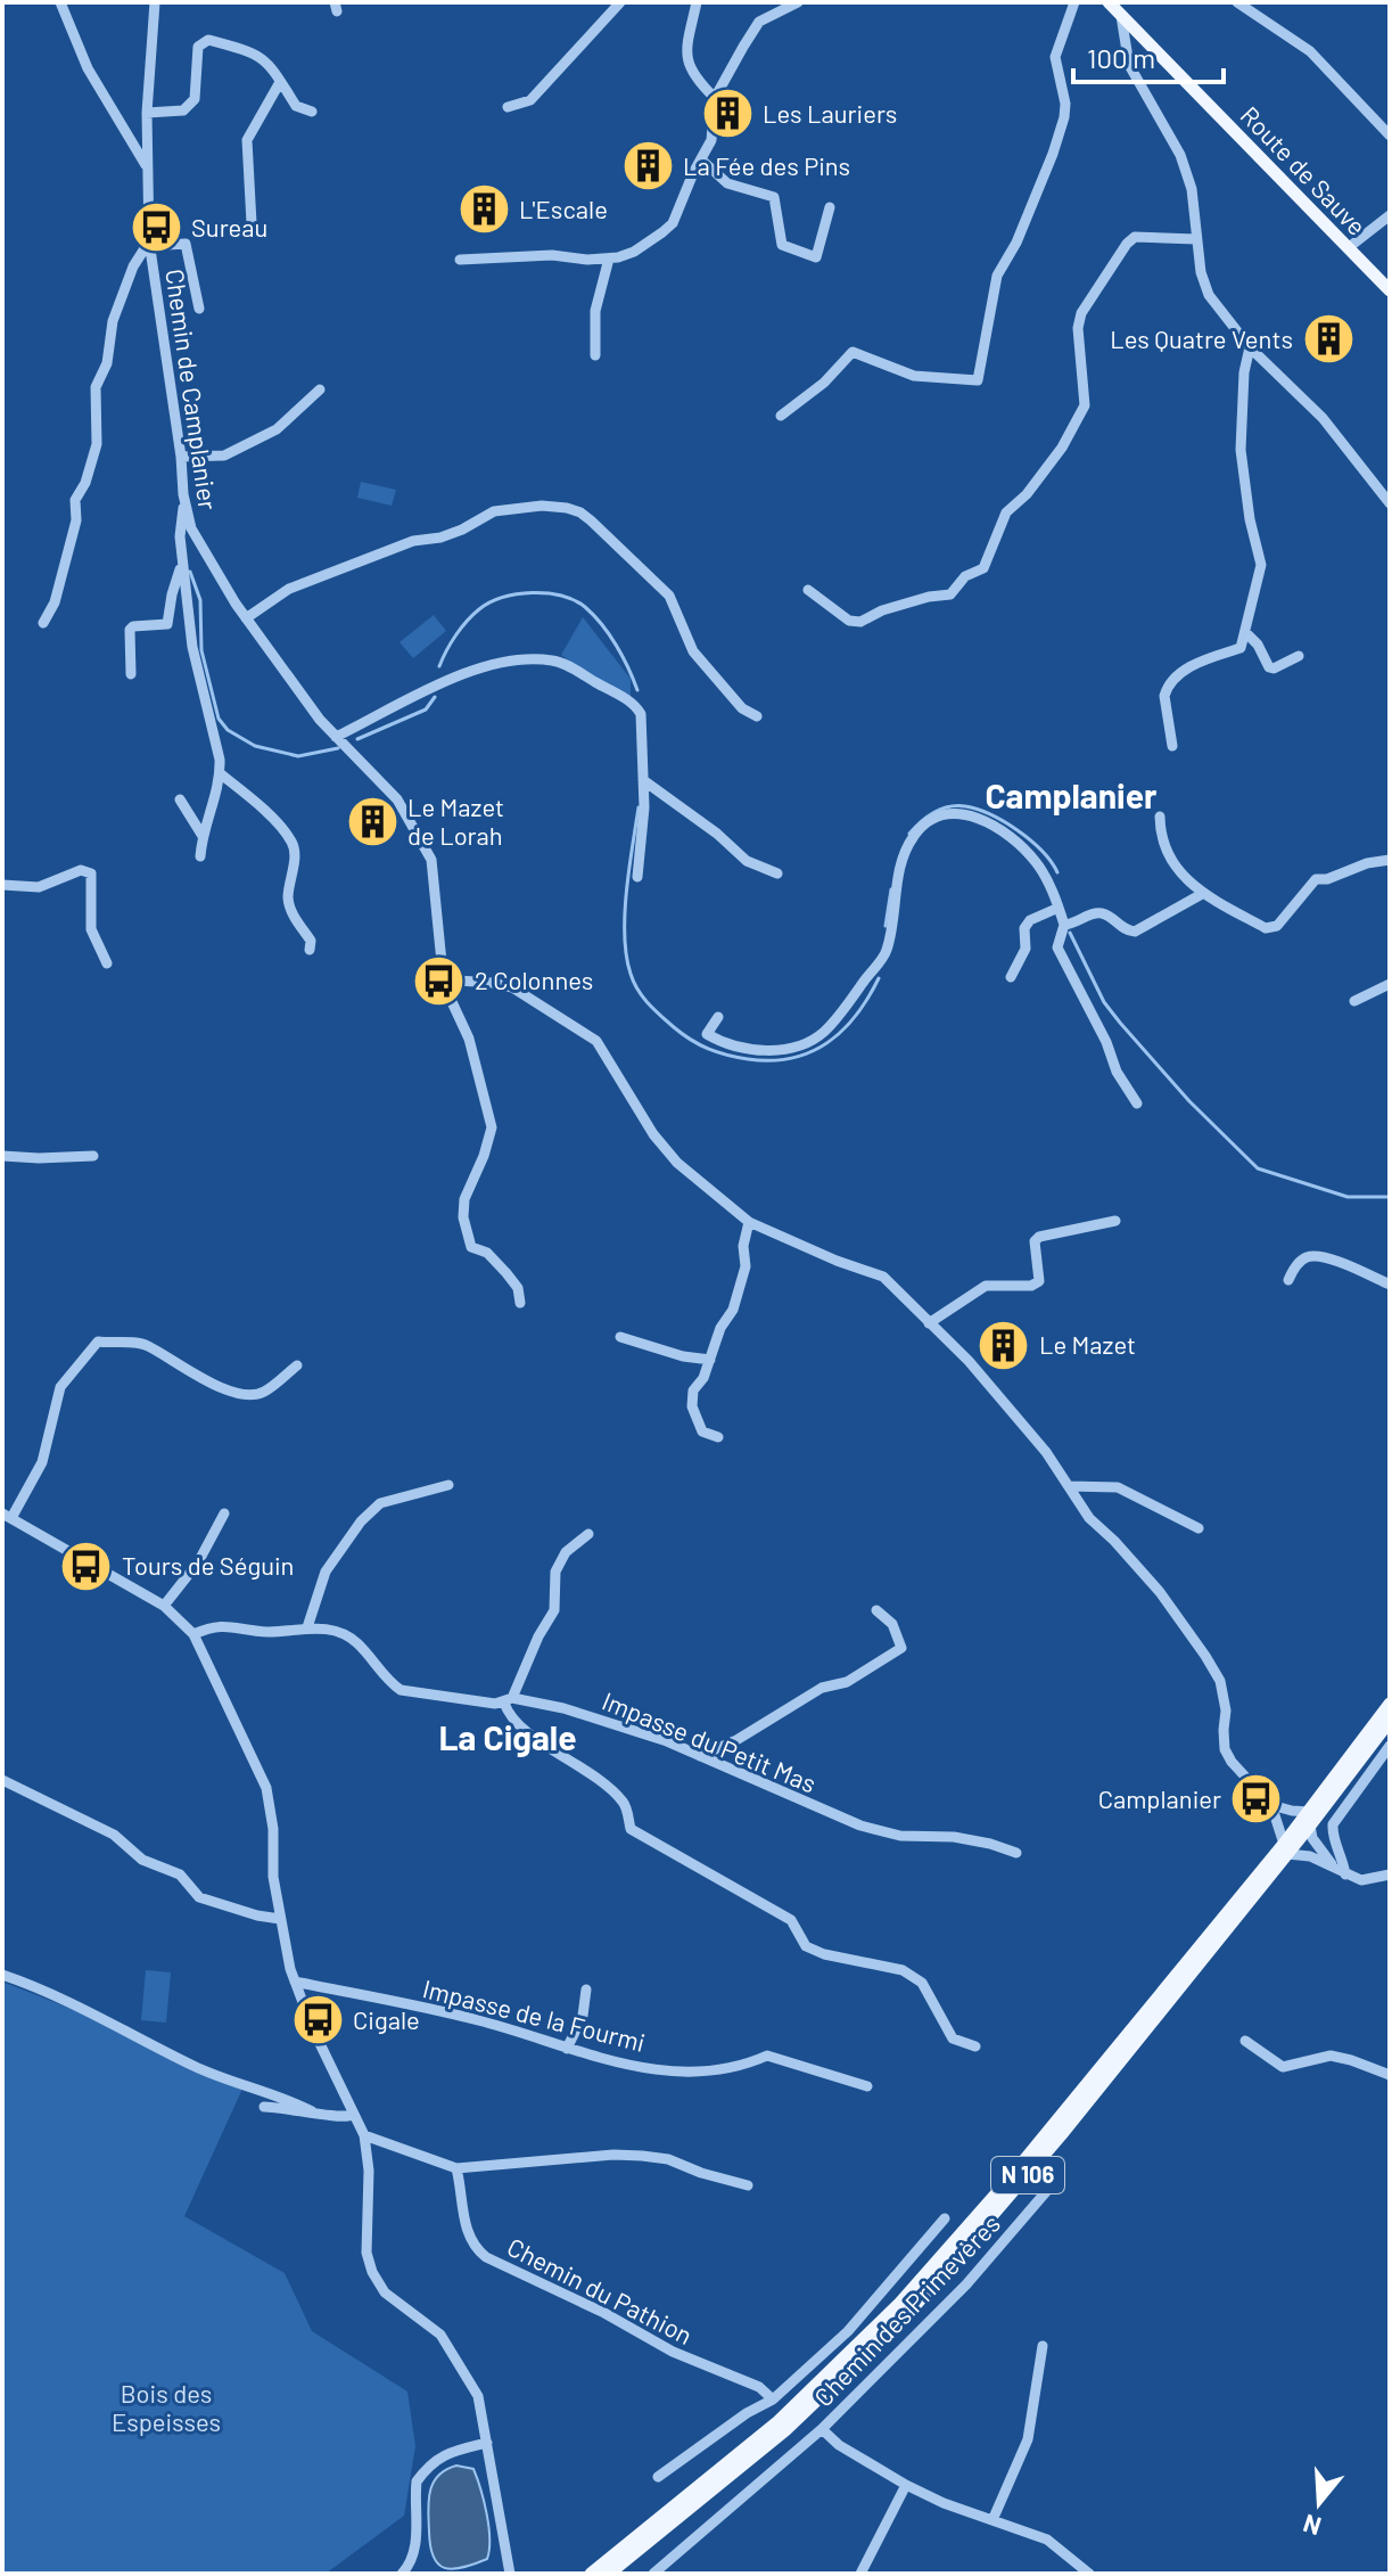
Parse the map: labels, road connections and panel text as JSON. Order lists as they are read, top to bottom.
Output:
{
  "streets": {
    "main road": ["Route de Sauve", "N 106"],
    "street": [
      "Chemin de Camplanier",
      "Impasse du Petit Mas",
      "Impasse de la Fourmi",
      "Chemin du Pathion",
      "Chemin des Primevères"
    ]
  },
  "districts": ["Camplanier", "La Cigale"],
  "parks": ["Bois des Espeisses"],
  "places": {
    "building": [
      "Les Lauriers",
      "La Fée des Pins",
      "L'Escale",
      "Les Quatre Vents",
      "Le Mazet de Lorah",
      "Le Mazet"
    ],
    "bus stop": [
      "Sureau",
      "2 Colonnes",
      "Tours de Séguin",
      "Camplanier",
      "Cigale"
    ]
  },
  "scale_bar": "100 m",
  "north": "bottom"
}
